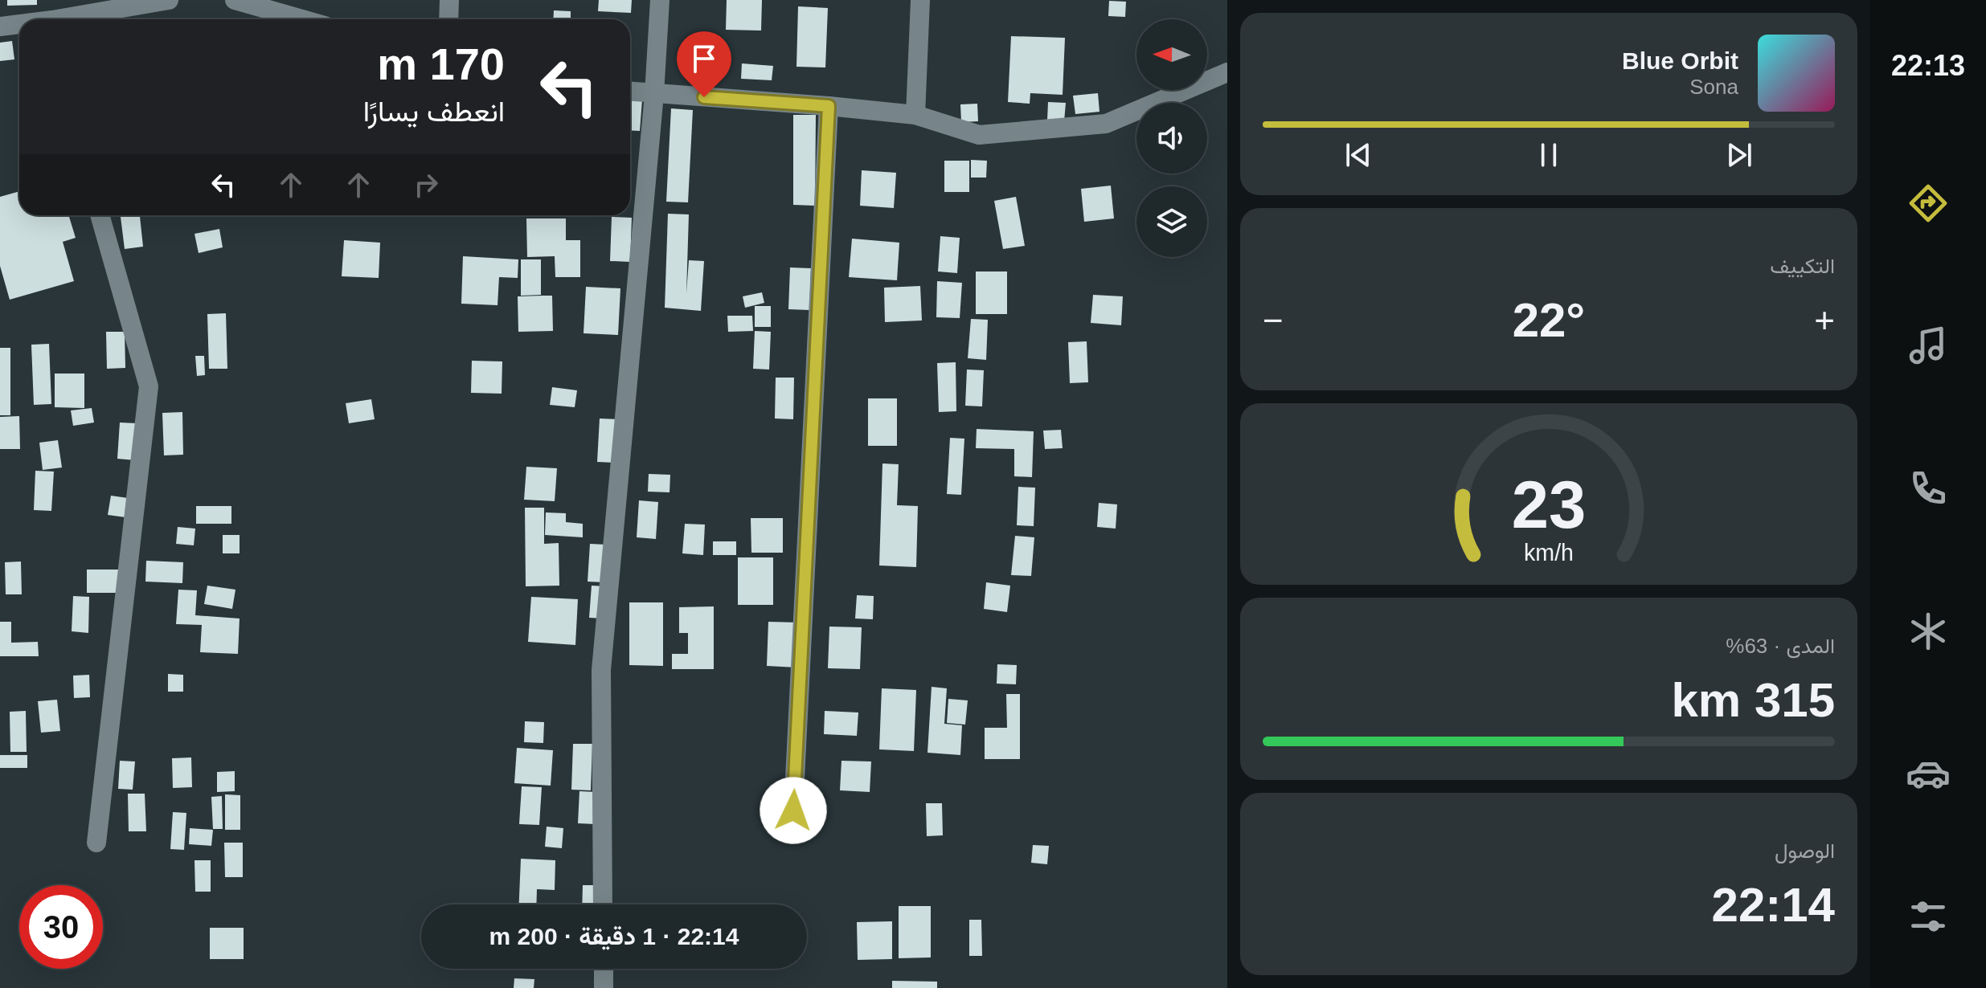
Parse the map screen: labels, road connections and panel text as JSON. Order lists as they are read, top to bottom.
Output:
{
  "north": "left",
  "page": {
    "tabs": "22:13",
    "turn": ["170 m", "انعطف يسارًا"],
    "song": ["Blue Orbit", "Sona"],
    "tile": [
      "التكييف",
      ["المدى · 63%", "315 km"],
      ["الوصول", "22:14"]
    ],
    "heat": ["−", "22°", "+"],
    "limit": "30",
    "trip": "22:14 · 1 دقيقة · 200 m",
    "gauge": ["23", "km/h"]
  }
}
